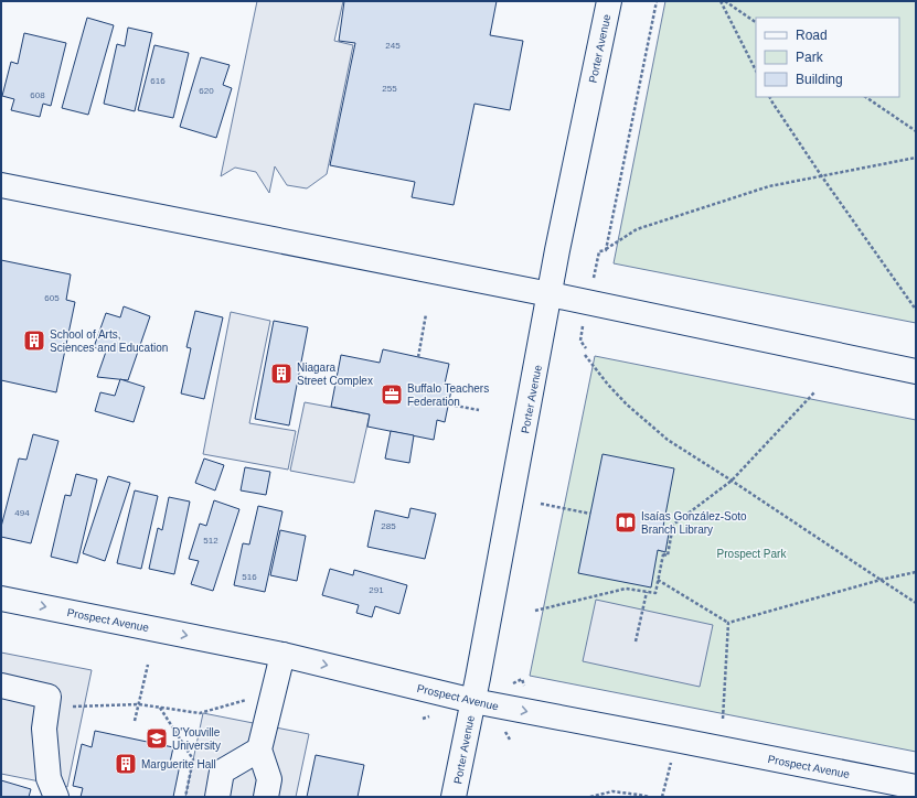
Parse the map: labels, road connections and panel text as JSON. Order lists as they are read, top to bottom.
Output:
{
  "streets": {
    "street": ["Porter Avenue", "Prospect Avenue"]
  },
  "crossings": [
    ["Porter Avenue", "Prospect Avenue"]
  ],
  "one_way": ["Prospect Avenue"],
  "parks": ["Prospect Park"],
  "places": {
    "building": ["School of Arts, Sciences and Education", "Niagara Street Complex", "Marguerite Hall"],
    "office": ["Buffalo Teachers Federation"],
    "library": ["Isaías González-Soto Branch Library"],
    "school or university": ["D'Youville University"]
  },
  "house_numbers": [
    "245",
    "616",
    "255",
    "620",
    "608",
    "605",
    "494",
    "285",
    "512",
    "516",
    "291"
  ],
  "legend": ["Road", "Park", "Building"]
}
